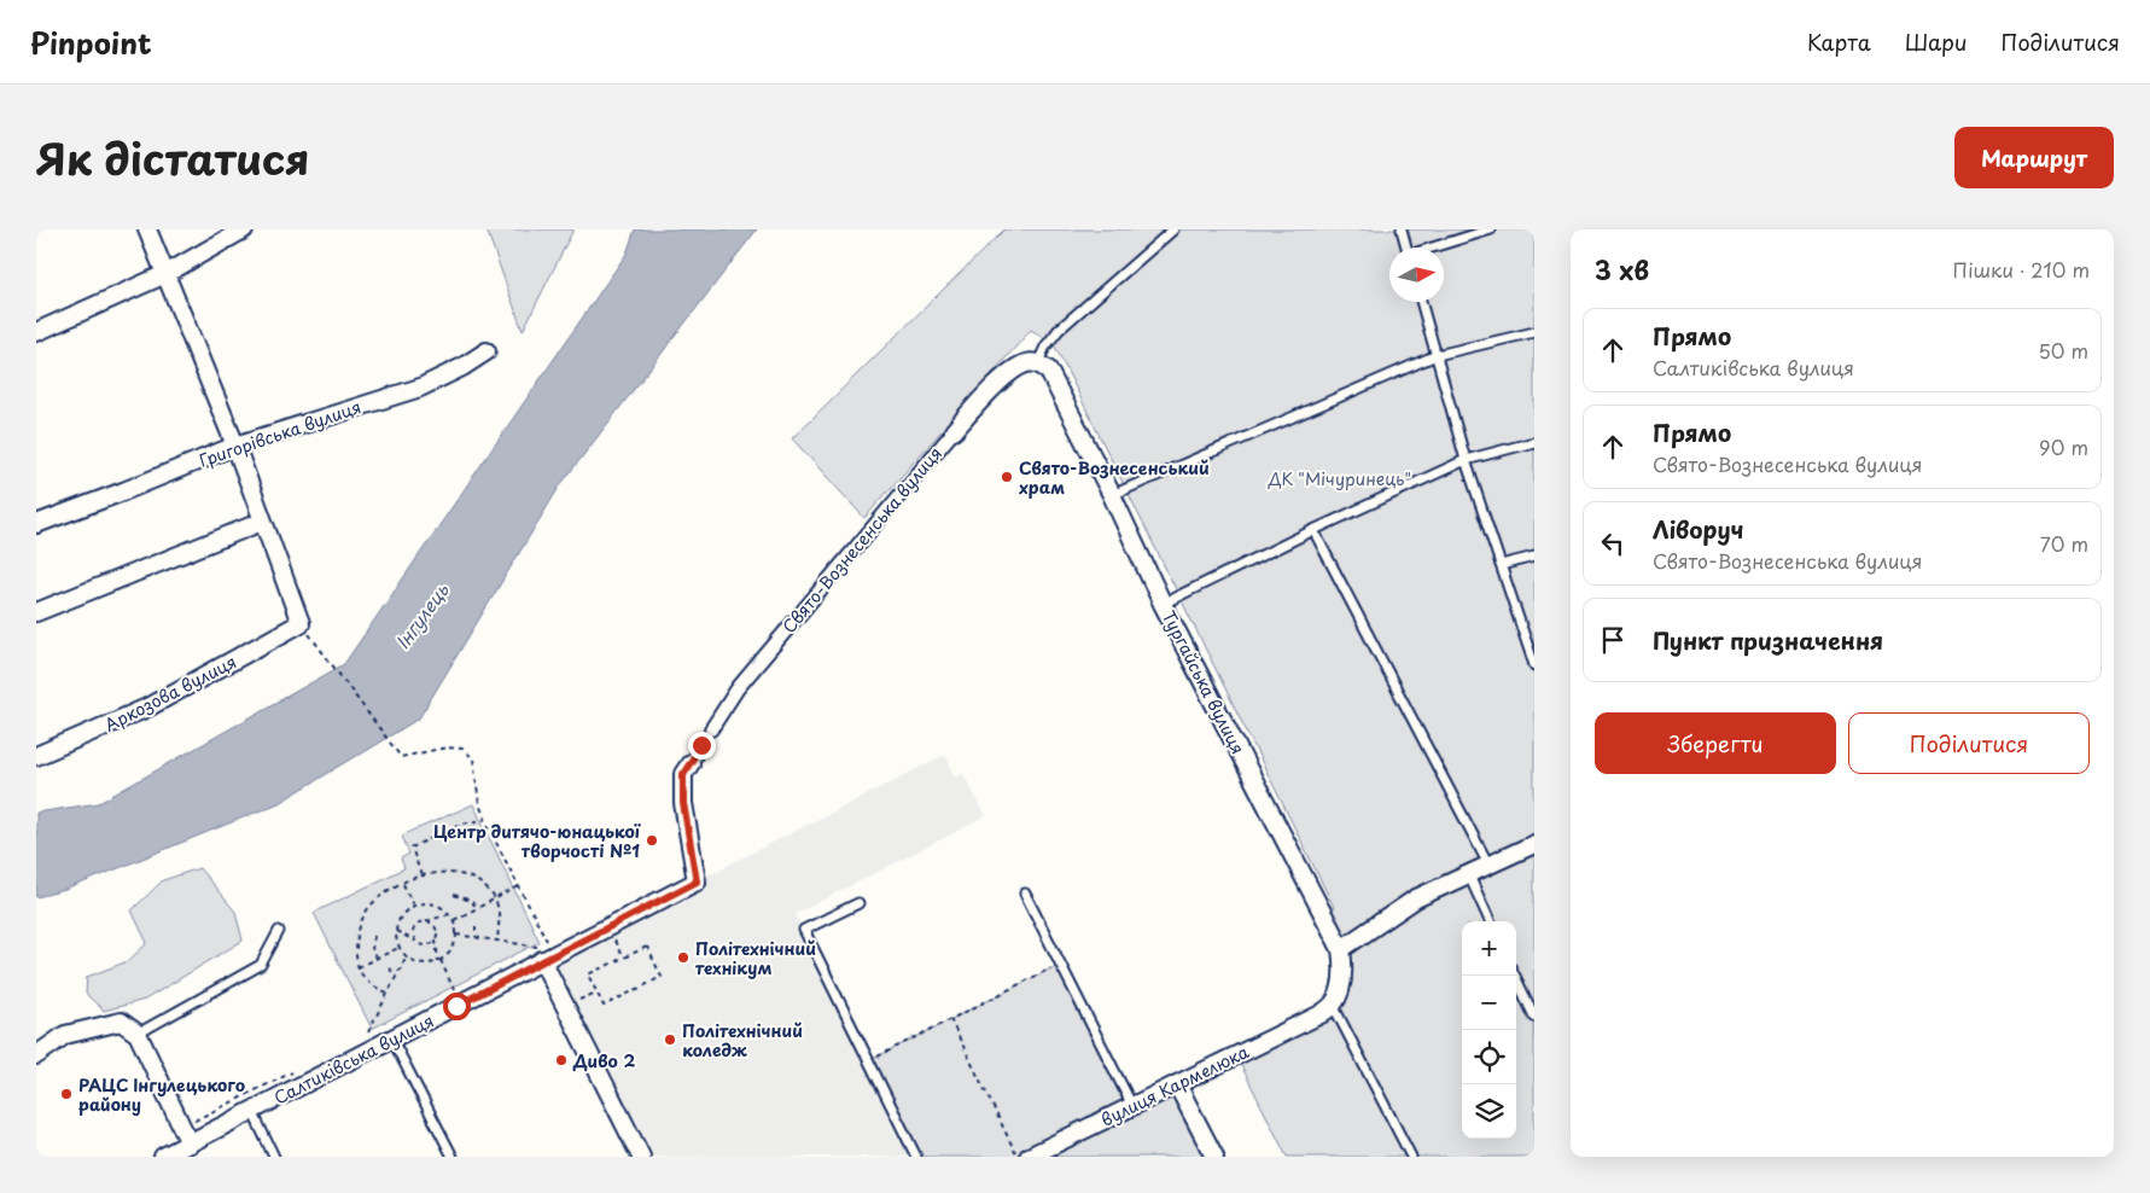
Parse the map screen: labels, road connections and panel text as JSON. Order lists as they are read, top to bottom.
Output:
{
  "streets": {
    "street": [
      "Григорівська вулиця",
      "Свято-Вознесенська вулиця",
      "Тургайська вулиця",
      "Аркозова вулиця",
      "Салтиківська вулиця",
      "вулиця Кармелюка"
    ]
  },
  "crossings": [
    ["Свято-Вознесенська вулиця", "Тургайська вулиця"],
    ["Тургайська вулиця", "вулиця Кармелюка"]
  ],
  "water": ["Інгулець"],
  "parks": ["ДК \"Мічуринець\""],
  "places": [
    "Свято-Вознесенський храм",
    "Центр дитячо-юнацької творчості №1",
    "Політехнічний технікум",
    "Політехнічний коледж",
    "Диво 2",
    "РАЦС Інгулецького району"
  ],
  "north": "right",
  "page": {
    "header": "Pinpoint",
    "nav": ["Карта", "Шари", "Поділитися"],
    "title": "Як дістатися",
    "buttons": [
      "Маршрут",
      ["Зберегти", "Поділитися"]
    ],
    "heading": ["3 хв", "Пішки · 210 m"],
    "list": [
      ["Прямо", "Салтиківська вулиця", "50 m"],
      ["Прямо", "Свято-Вознесенська вулиця", "90 m"],
      ["Ліворуч", "Свято-Вознесенська вулиця", "70 m"],
      "Пункт призначення"
    ],
    "map_buttons": ["+", "−"]
  }
}
